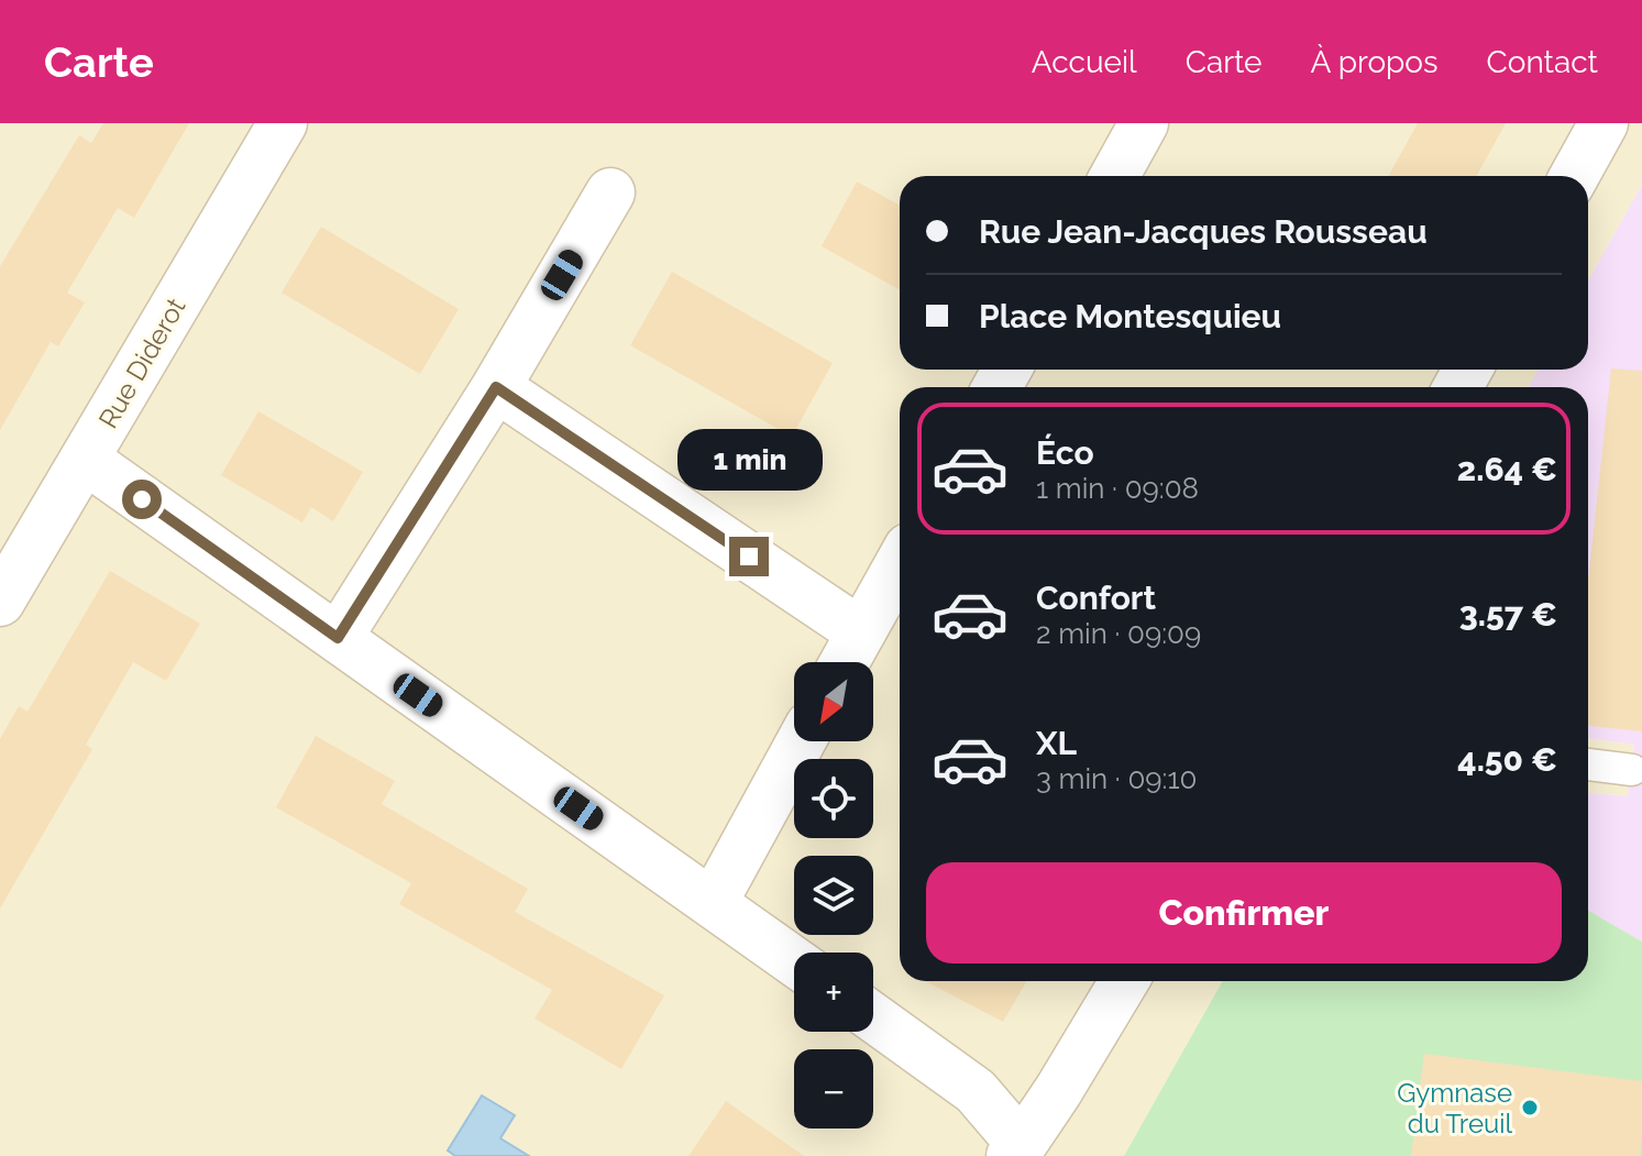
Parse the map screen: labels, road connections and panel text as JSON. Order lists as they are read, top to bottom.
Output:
{
  "streets": {
    "street": ["Rue Diderot"]
  },
  "places": ["Gymnase du Treuil"],
  "north": "bottom left",
  "page": {
    "header": "Carte",
    "nav": [
      "Accueil",
      "Carte",
      "À propos",
      "Contact"
    ],
    "banner": ["Rue Jean-Jacques Rousseau", "Place Montesquieu"],
    "list": [
      {
        "name": "Éco",
        "note": "1 min · 09:08",
        "value": "2.64 €"
      },
      {
        "name": "Confort",
        "note": "2 min · 09:09",
        "value": "3.57 €"
      },
      {
        "name": "XL",
        "note": "3 min · 09:10",
        "value": "4.50 €"
      }
    ],
    "bubble": "1 min",
    "map_buttons": ["+", "−"],
    "buttons": "Confirmer"
  }
}
